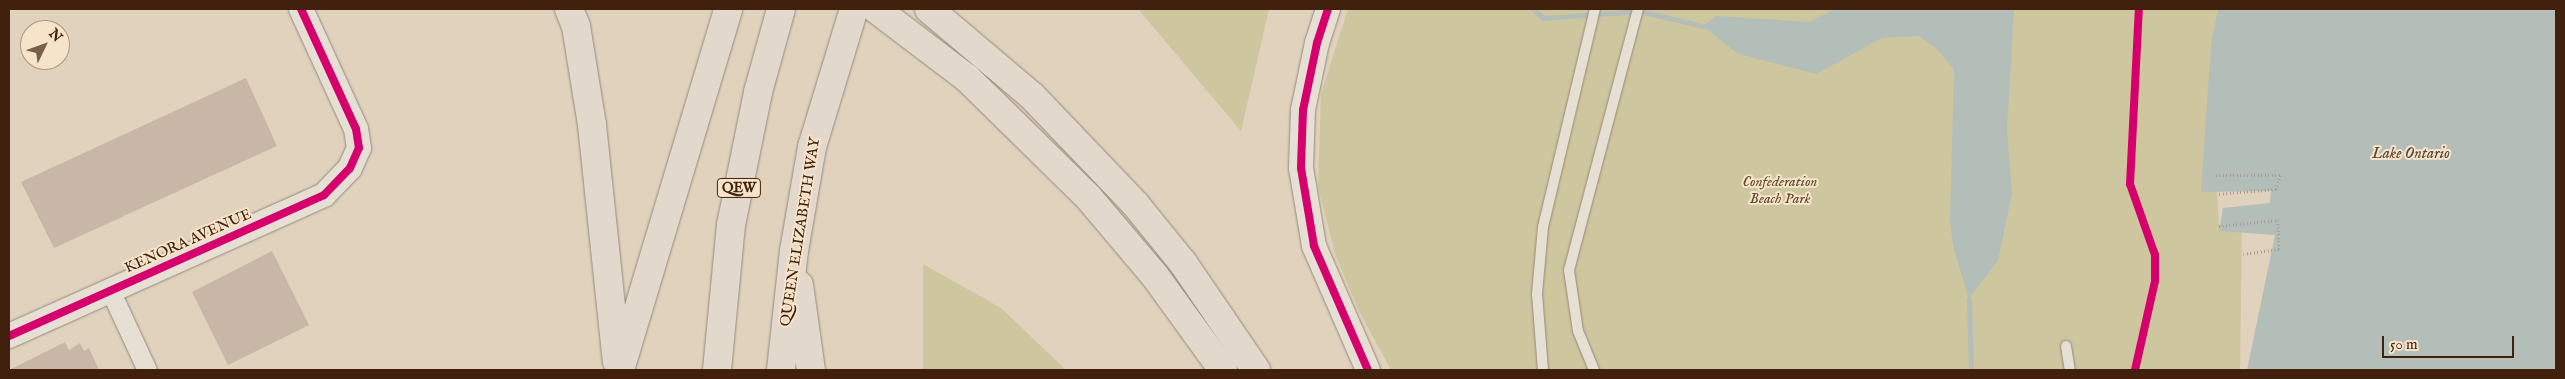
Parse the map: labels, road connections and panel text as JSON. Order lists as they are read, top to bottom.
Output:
{
  "streets": {
    "highway": ["QEW", "QUEEN ELIZABETH WAY"],
    "street": ["KENORA AVENUE"]
  },
  "water": ["Lake Ontario"],
  "parks": ["Confederation Beach Park"],
  "scale_bar": "50 m",
  "north": "top right"
}
